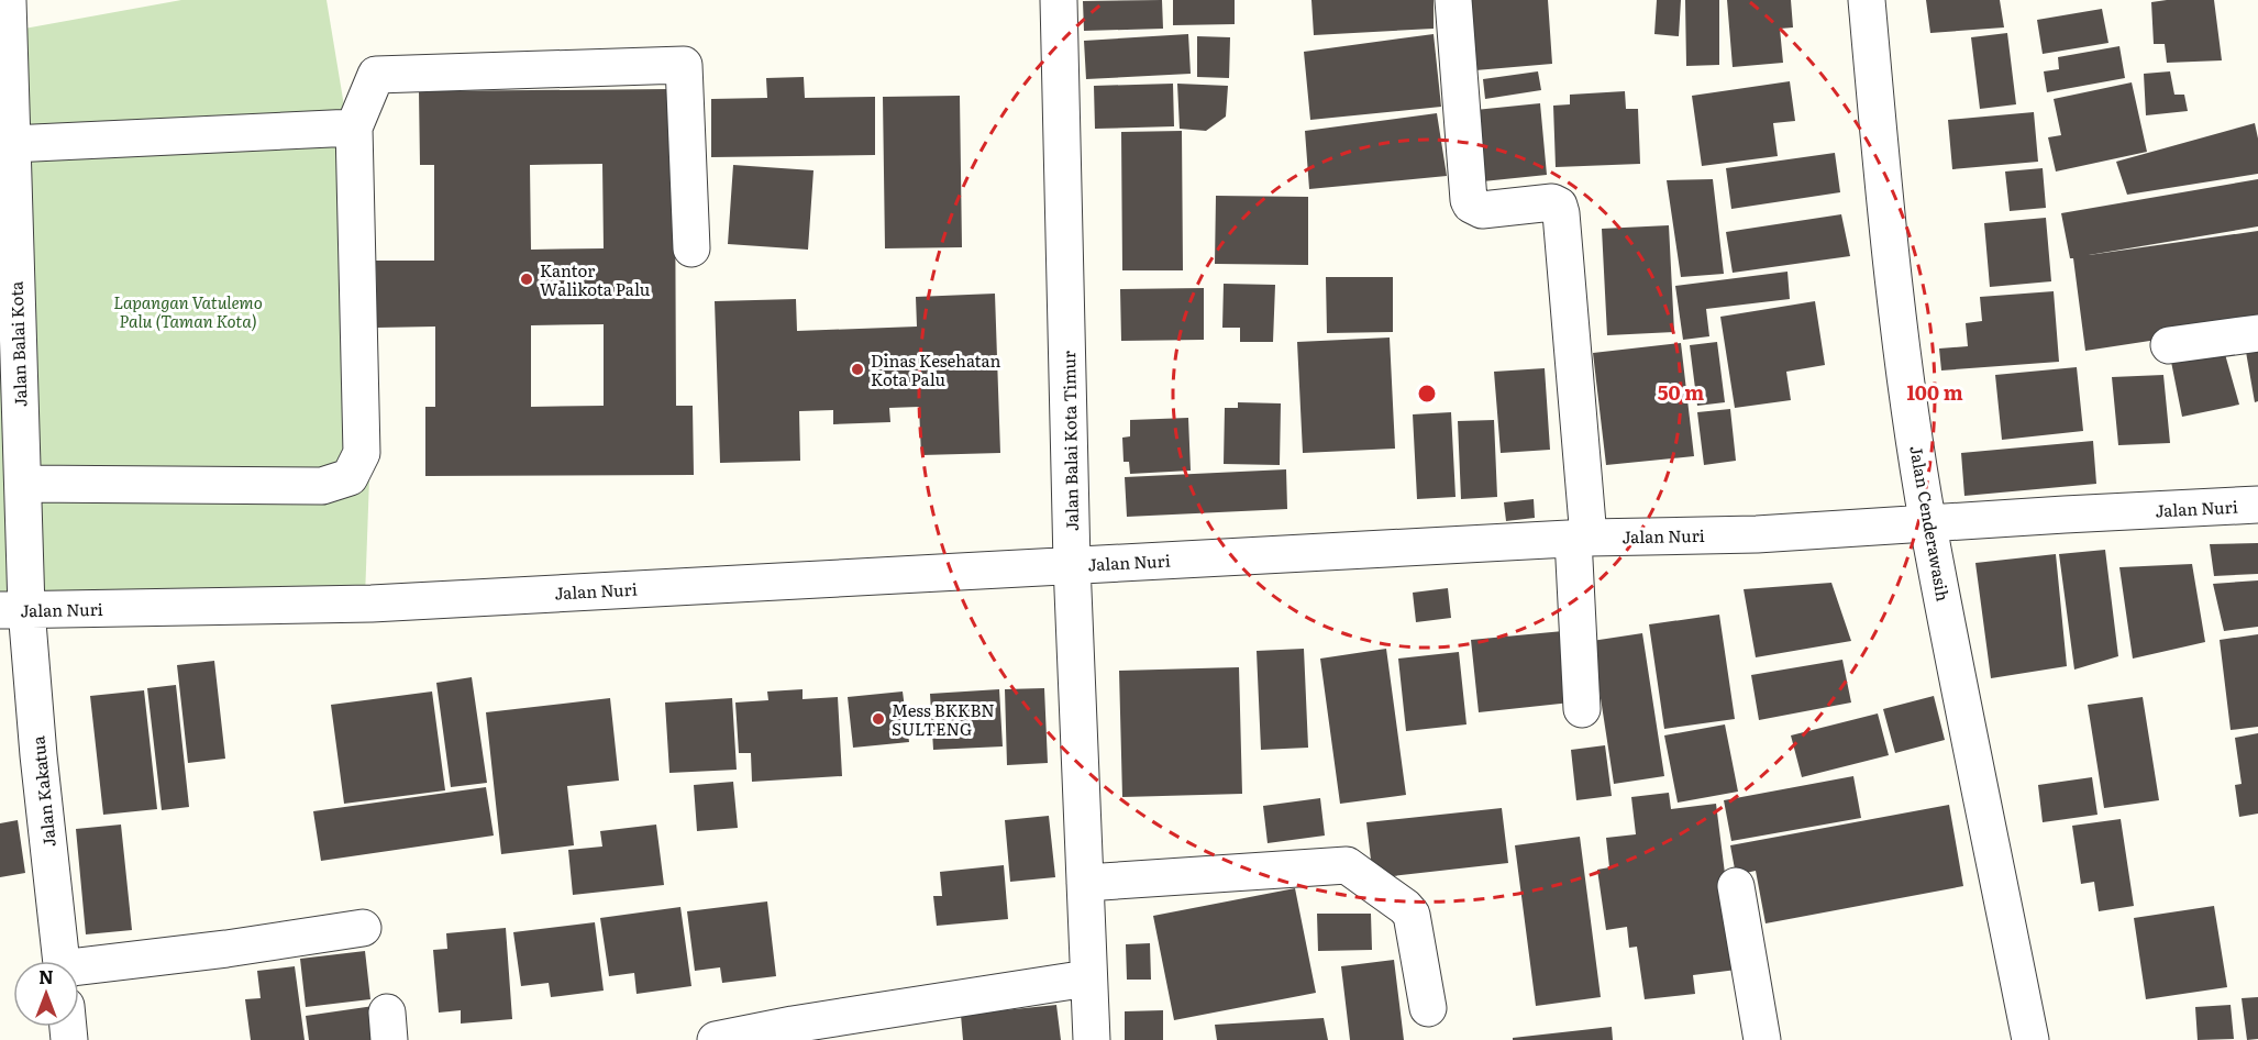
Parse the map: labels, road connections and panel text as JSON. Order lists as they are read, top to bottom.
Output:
{
  "streets": {
    "street": [
      "Jalan Balai Kota",
      "Jalan Balai Kota Timur",
      "Jalan Nuri",
      "Jalan Cenderawasih",
      "Jalan Kakatua"
    ]
  },
  "crossings": [
    ["Jalan Balai Kota", "Jalan Nuri"],
    ["Jalan Balai Kota", "Jalan Kakatua"],
    ["Jalan Balai Kota Timur", "Jalan Nuri"],
    ["Jalan Nuri", "Jalan Cenderawasih"],
    ["Jalan Nuri", "Jalan Kakatua"]
  ],
  "parks": ["Lapangan Vatulemo Palu (Taman Kota)"],
  "places": ["Kantor Walikota Palu", "Dinas Kesehatan Kota Palu", "Mess BKKBN SULTENG"],
  "north": "top",
  "rings": ["50 m", "100 m"]
}
